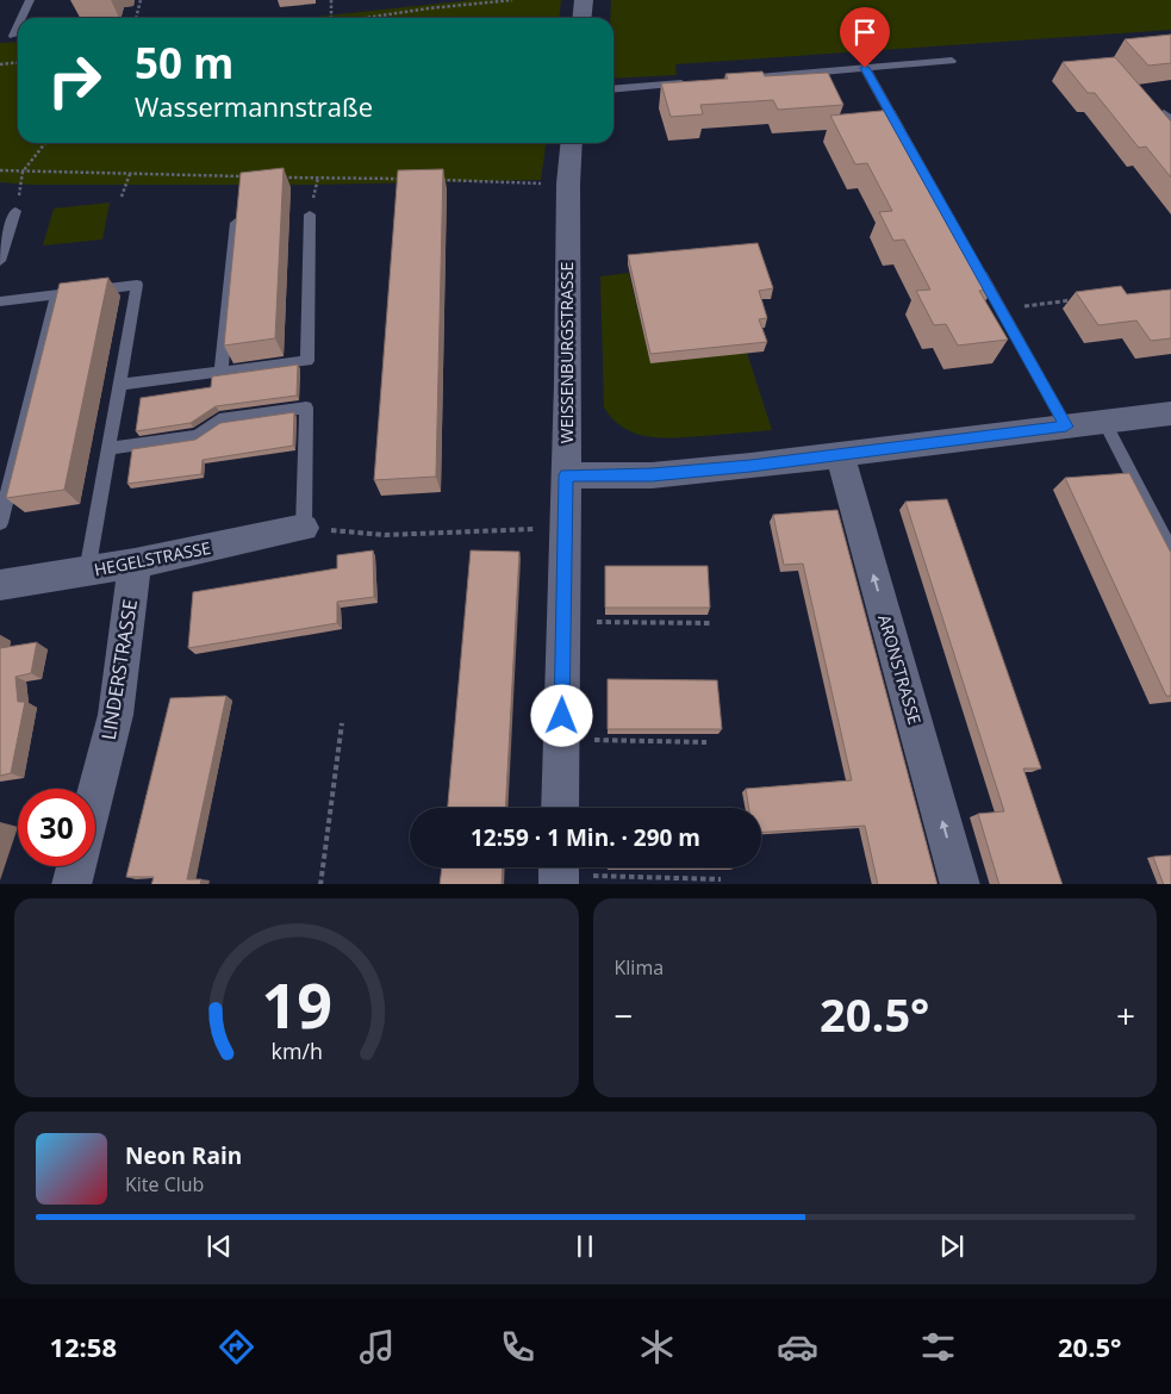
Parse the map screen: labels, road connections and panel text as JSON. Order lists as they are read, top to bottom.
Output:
{
  "streets": {
    "street": [
      "WEISSENBURGSTRASSE",
      "HEGELSTRASSE",
      "LINDERSTRASSE",
      "ARONSTRASSE"
    ]
  },
  "crossings": [
    ["HEGELSTRASSE", "LINDERSTRASSE"]
  ],
  "one_way": ["ARONSTRASSE"],
  "page": {
    "turn": ["50 m", "Wassermannstraße"],
    "limit": "30",
    "trip": "12:59 · 1 Min. · 290 m",
    "tile": "Klima",
    "heat": ["−", "20.5°", "+"],
    "song": ["Neon Rain", "Kite Club"],
    "tabs": ["12:58", "20.5°"],
    "gauge": ["19", "km/h"]
  }
}
